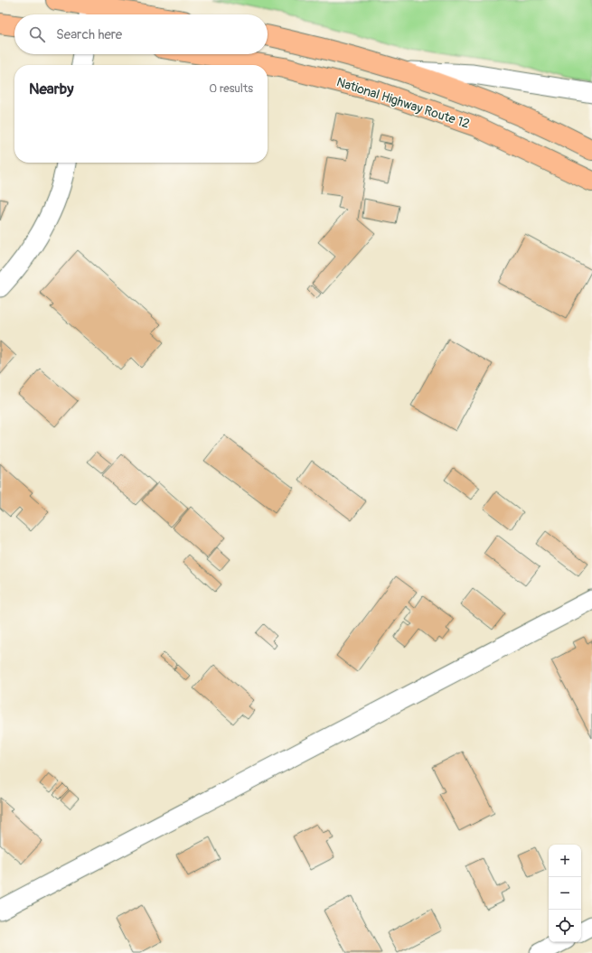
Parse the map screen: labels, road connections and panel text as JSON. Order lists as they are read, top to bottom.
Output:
{
  "streets": {
    "highway": ["National Highway Route 12"]
  },
  "page": {
    "search": "Search here",
    "heading": ["Nearby", "0 results"],
    "map_buttons": ["+", "−"]
  }
}
